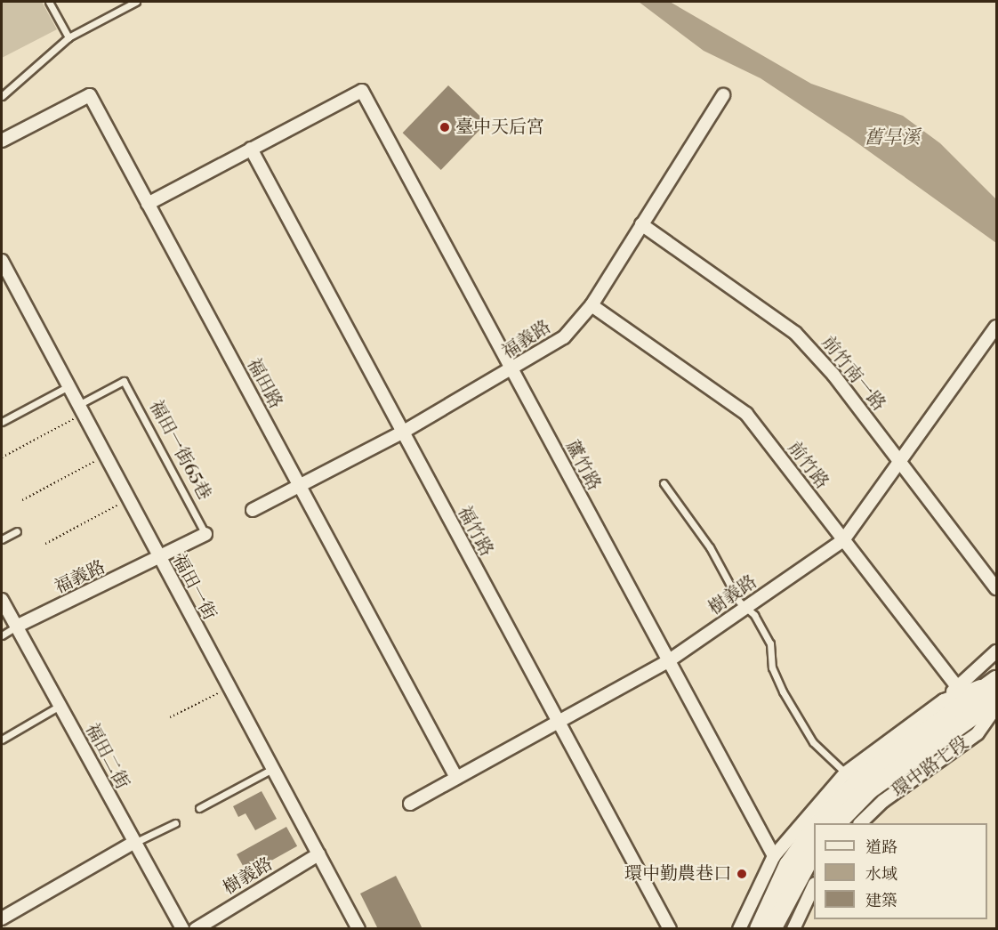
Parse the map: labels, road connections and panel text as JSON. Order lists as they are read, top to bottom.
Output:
{
  "streets": {
    "street": [
      "福義路",
      "前竹南一路",
      "福田路",
      "福田一街65巷",
      "蘆竹路",
      "前竹路",
      "福竹路",
      "福田一街",
      "樹義路",
      "福田二街",
      "環中路七段"
    ]
  },
  "crossings": [
    ["福義路", "前竹南一路"],
    ["福義路", "福田路"],
    ["福義路", "福田一街65巷"],
    ["福義路", "蘆竹路"],
    ["福義路", "前竹路"],
    ["福義路", "福竹路"],
    ["福義路", "福田一街"],
    ["福義路", "福田二街"],
    ["前竹南一路", "樹義路"],
    ["福田路", "樹義路"],
    ["福田一街65巷", "福田一街"],
    ["蘆竹路", "福竹路"],
    ["蘆竹路", "樹義路"],
    ["前竹路", "樹義路"],
    ["福竹路", "樹義路"],
    ["福田一街", "樹義路"]
  ],
  "water": ["舊旱溪"],
  "places": ["臺中天后宮", "環中勤農巷口"],
  "legend": ["道路", "水域", "建築"]
}
